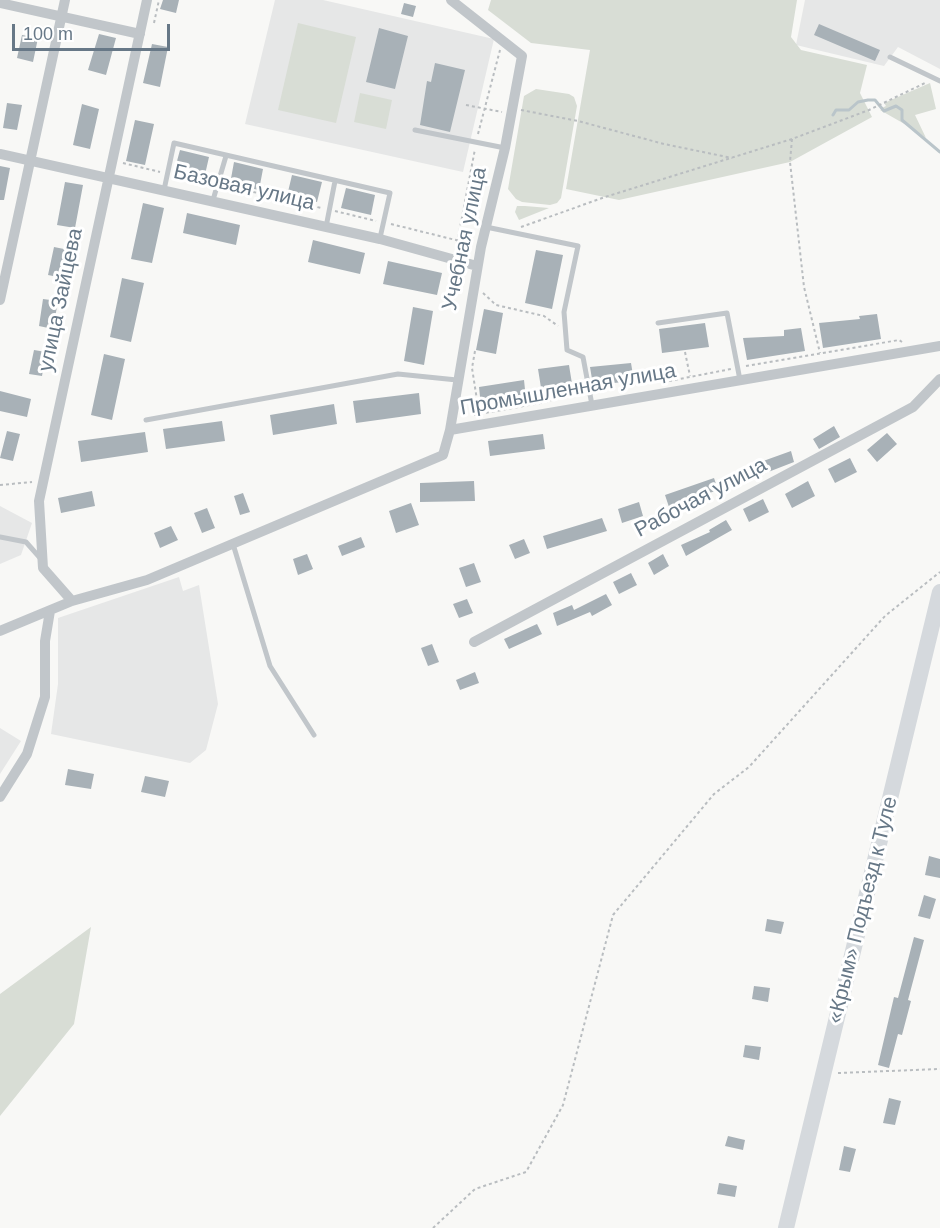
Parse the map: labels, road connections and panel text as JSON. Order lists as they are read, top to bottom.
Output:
{
  "streets": {
    "main road": ["«Крым» Подъезд к Туле"],
    "street": [
      "Базовая улица",
      "Учебная улица",
      "улица Зайцева",
      "Промышленная улица",
      "Рабочая улица"
    ]
  },
  "crossings": [
    ["Базовая улица", "Учебная улица"],
    ["Базовая улица", "улица Зайцева"],
    ["Учебная улица", "Промышленная улица"],
    ["улица Зайцева", "Промышленная улица"]
  ],
  "scale_bar": "100 m"
}
